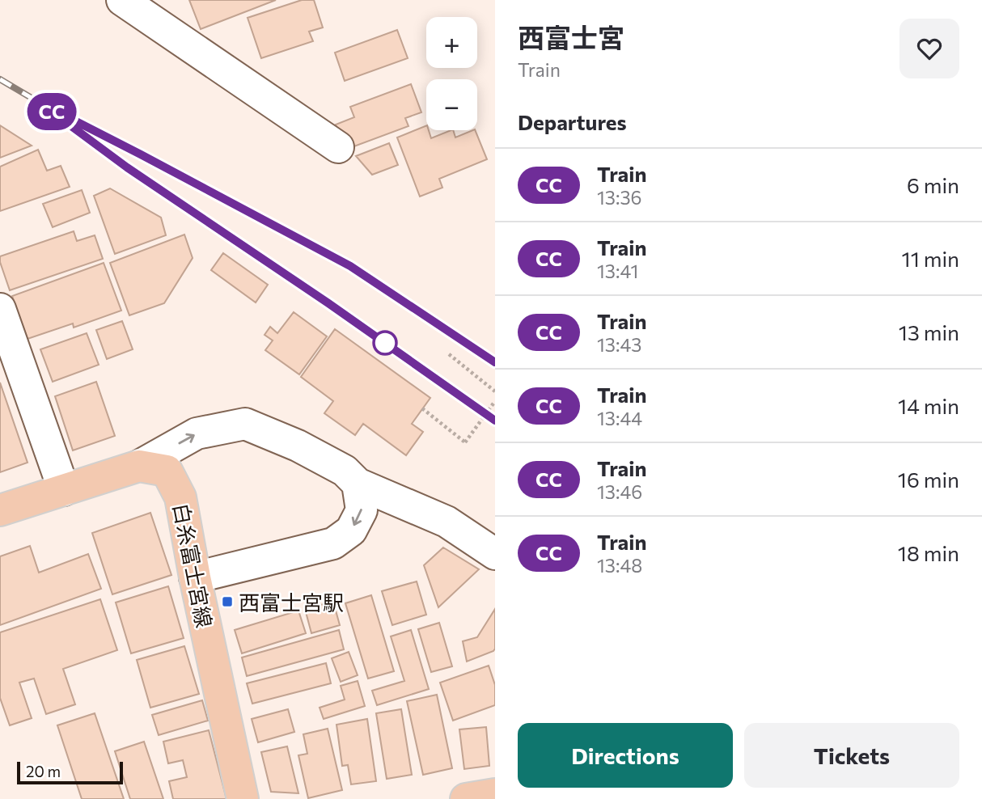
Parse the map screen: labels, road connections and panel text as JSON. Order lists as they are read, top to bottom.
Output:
{
  "streets": {
    "main road": ["白糸富士宮線"]
  },
  "places": {
    "transit": ["西富士宮駅"]
  },
  "scale_bar": "20 m",
  "page": {
    "on_map": "CC",
    "heading": [
      ["西富士宮", "Train"],
      "Departures"
    ],
    "map_buttons": ["+", "−"],
    "list": [
      {
        "mark": "CC",
        "name": "Train",
        "note": "13:36",
        "value": "6 min"
      },
      {
        "mark": "CC",
        "name": "Train",
        "note": "13:41",
        "value": "11 min"
      },
      {
        "mark": "CC",
        "name": "Train",
        "note": "13:43",
        "value": "13 min"
      },
      {
        "mark": "CC",
        "name": "Train",
        "note": "13:44",
        "value": "14 min"
      },
      {
        "mark": "CC",
        "name": "Train",
        "note": "13:46",
        "value": "16 min"
      },
      {
        "mark": "CC",
        "name": "Train",
        "note": "13:48",
        "value": "18 min"
      }
    ],
    "buttons": ["Directions", "Tickets"],
    "scale": "20 m"
  }
}
